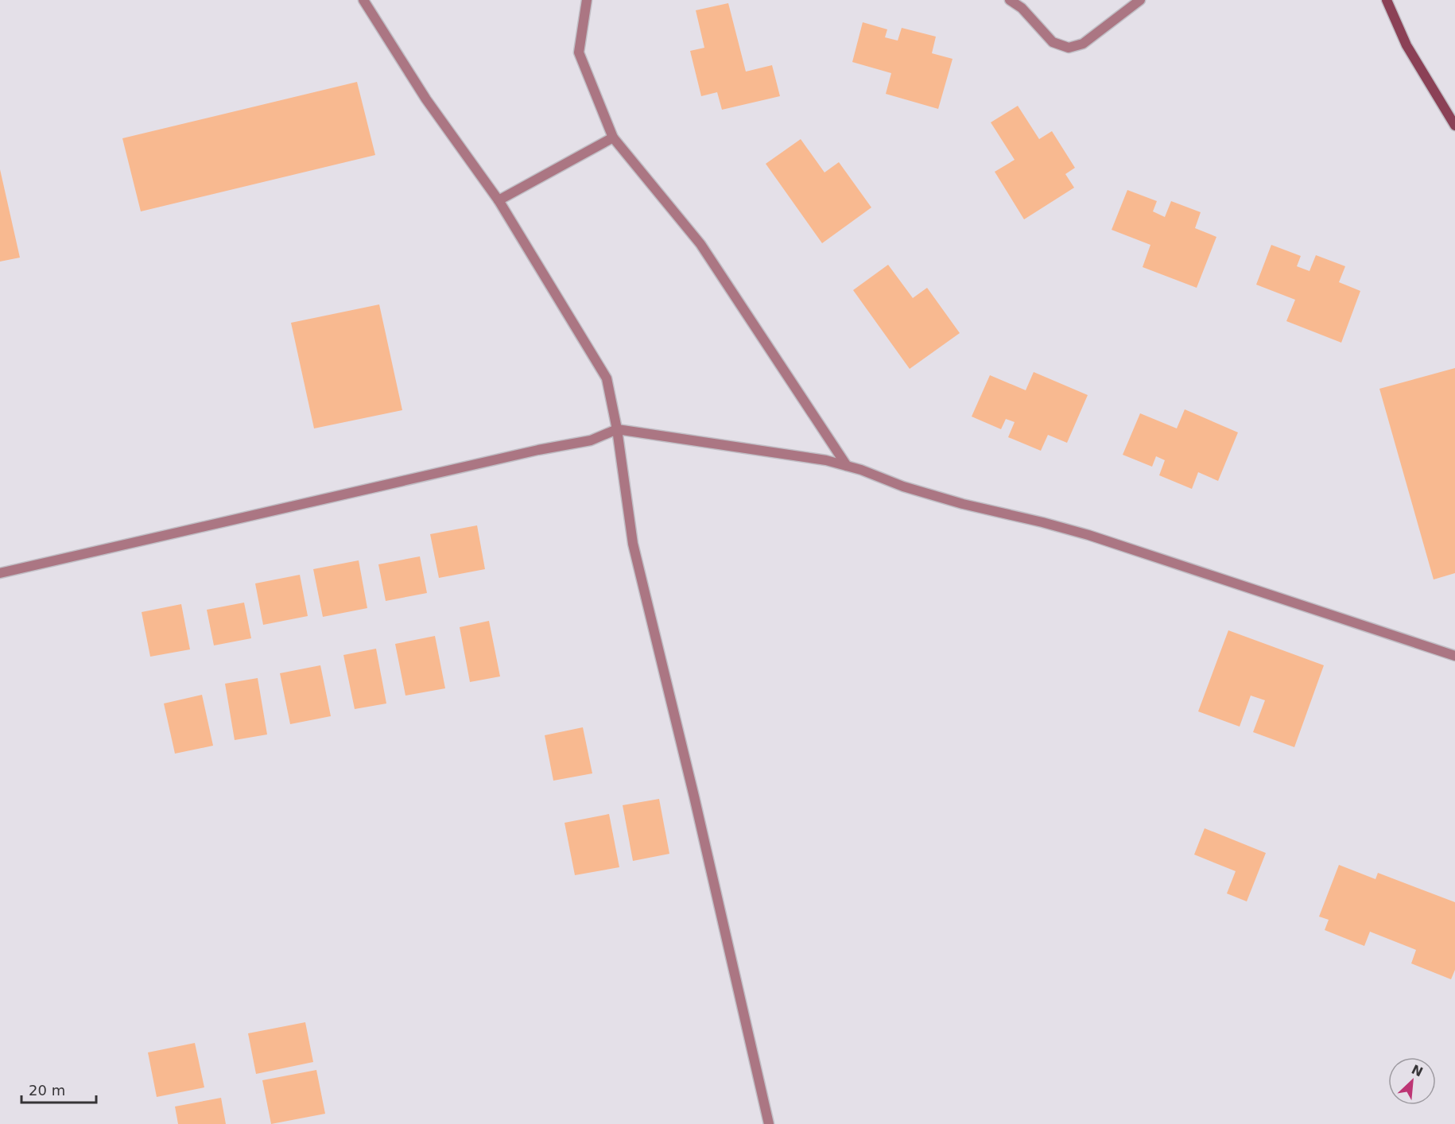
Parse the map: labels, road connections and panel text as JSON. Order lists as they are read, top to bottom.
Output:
{
  "scale_bar": "20 m",
  "north": "top right"
}
